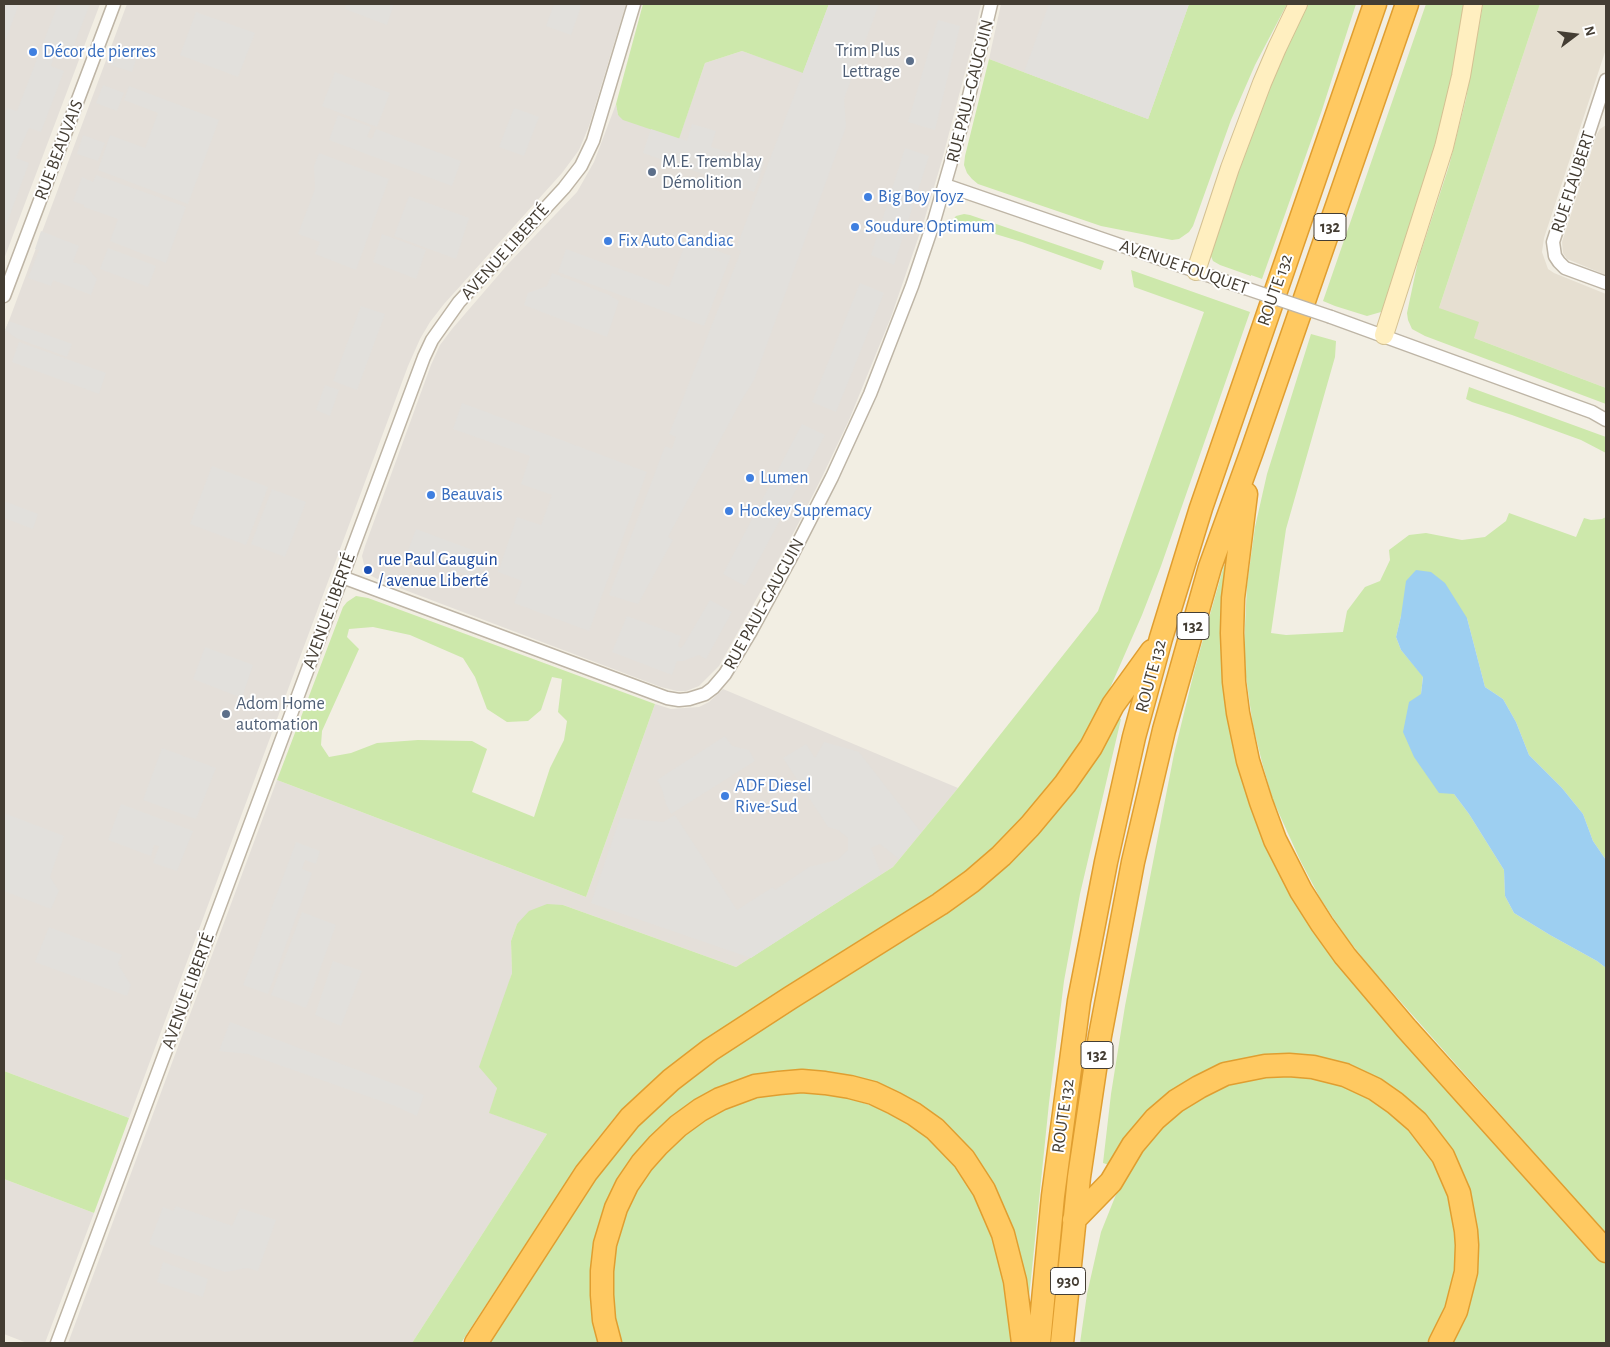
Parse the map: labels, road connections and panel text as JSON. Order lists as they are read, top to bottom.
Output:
{
  "streets": {
    "highway": ["132", "ROUTE 132", "930"],
    "street": [
      "RUE PAUL-GAUGUIN",
      "RUE BEAUVAIS",
      "RUE FLAUBERT",
      "AVENUE LIBERTÉ",
      "AVENUE FOUQUET"
    ]
  },
  "crossings": [
    ["RUE PAUL-GAUGUIN", "AVENUE LIBERTÉ"],
    ["RUE PAUL-GAUGUIN", "AVENUE FOUQUET"],
    ["ROUTE 132", "930"]
  ],
  "places": [
    "Décor de pierres",
    "Trim Plus Lettrage",
    "M.E. Tremblay Démolition",
    "Big Boy Toyz",
    "Soudure Optimum",
    "Fix Auto Candiac",
    "Lumen",
    "Beauvais",
    "Hockey Supremacy",
    "rue Paul Gauguin / avenue Liberté",
    "Adom Home automation",
    "ADF Diesel Rive-Sud"
  ],
  "north": "right"
}
